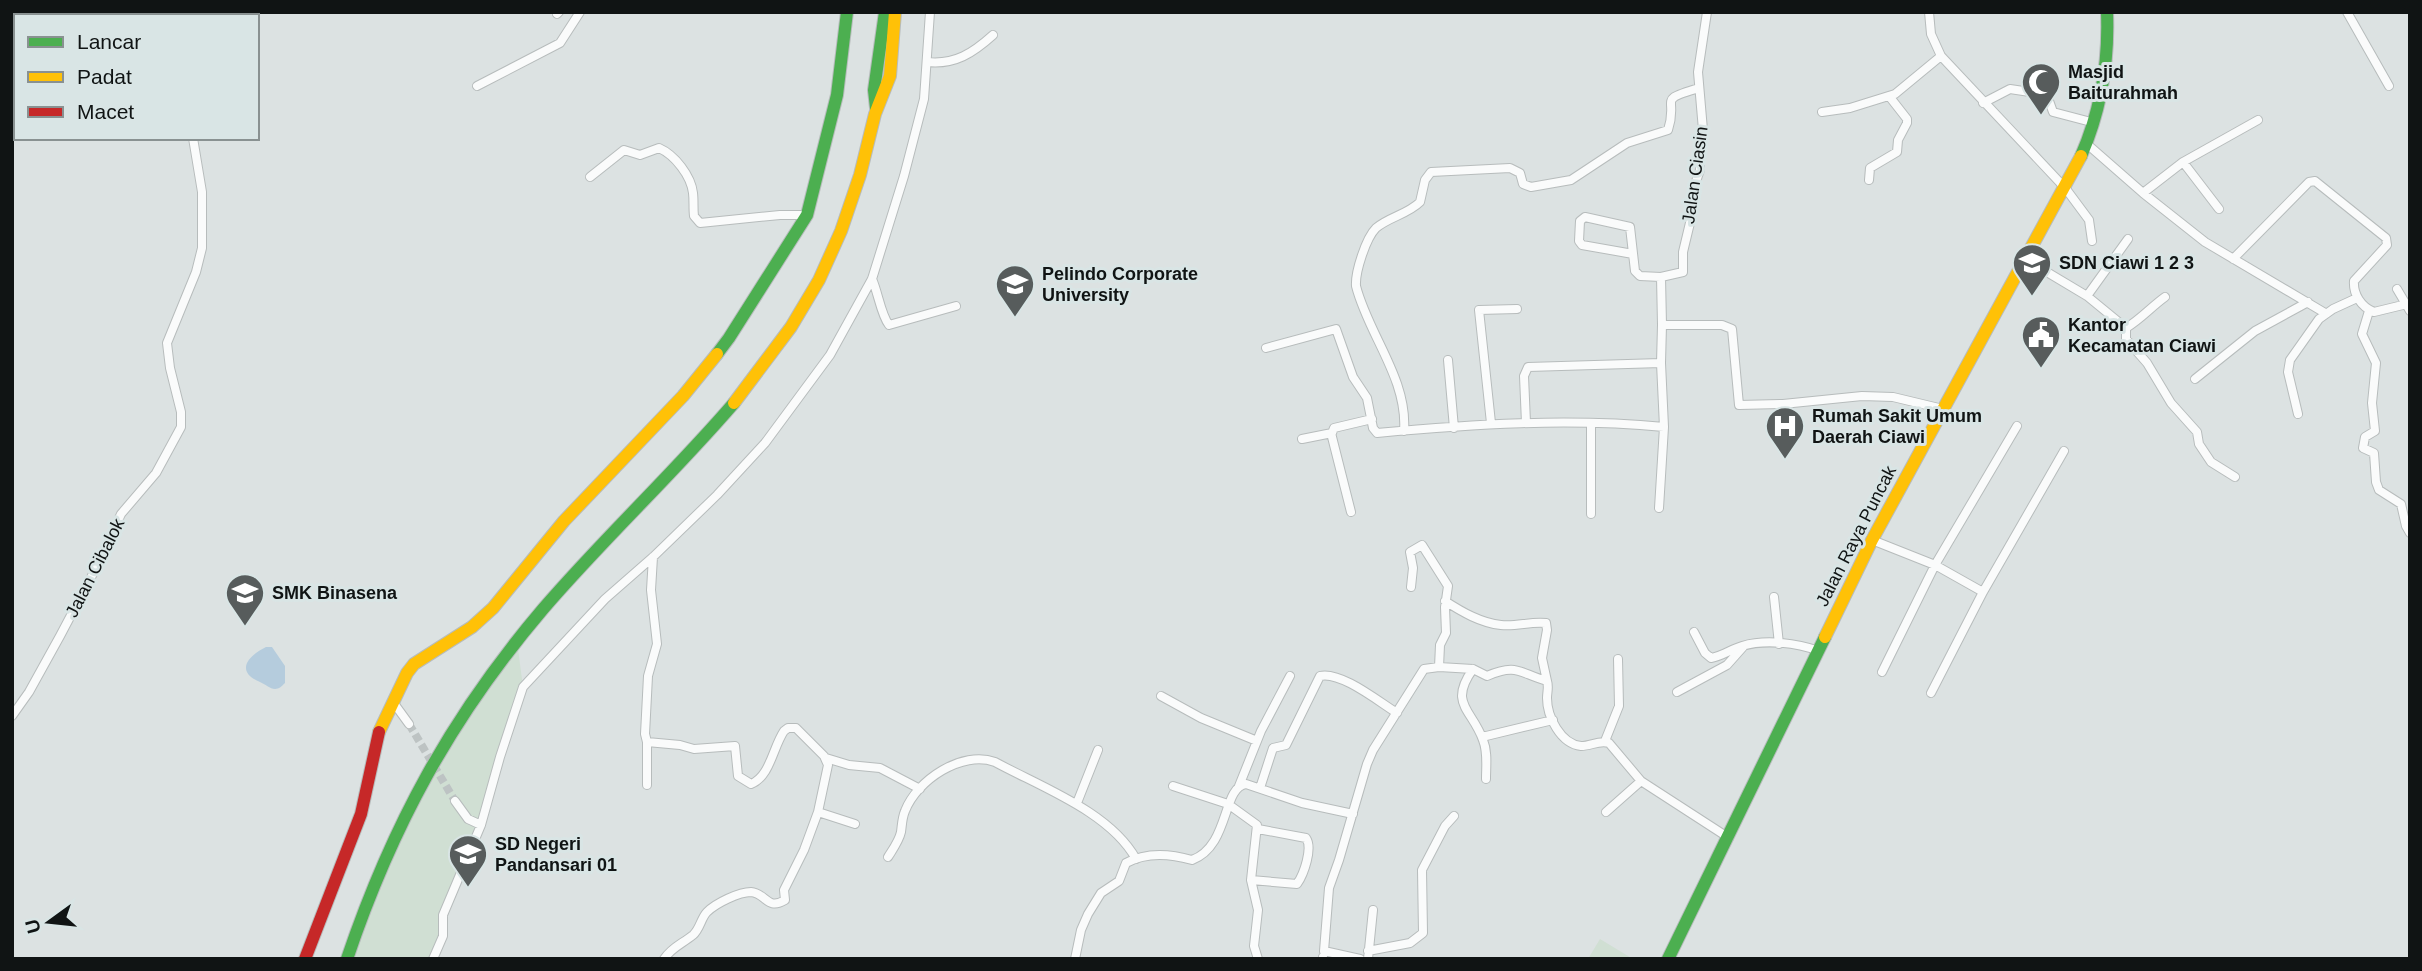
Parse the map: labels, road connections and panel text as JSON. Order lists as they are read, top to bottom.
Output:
{
  "streets": {
    "main road": ["Jalan Raya Puncak"],
    "street": ["Jalan Ciasin", "Jalan Cibalok"]
  },
  "places": {
    "mosque": ["Masjid Baiturahmah"],
    "school or university": [
      "SDN Ciawi 1 2 3",
      "Pelindo Corporate University",
      "SMK Binasena",
      "SD Negeri Pandansari 01"
    ],
    "public building": ["Kantor Kecamatan Ciawi"],
    "hospital": ["Rumah Sakit Umum Daerah Ciawi"]
  },
  "legend": ["Lancar", "Padat", "Macet"],
  "north": "left"
}
